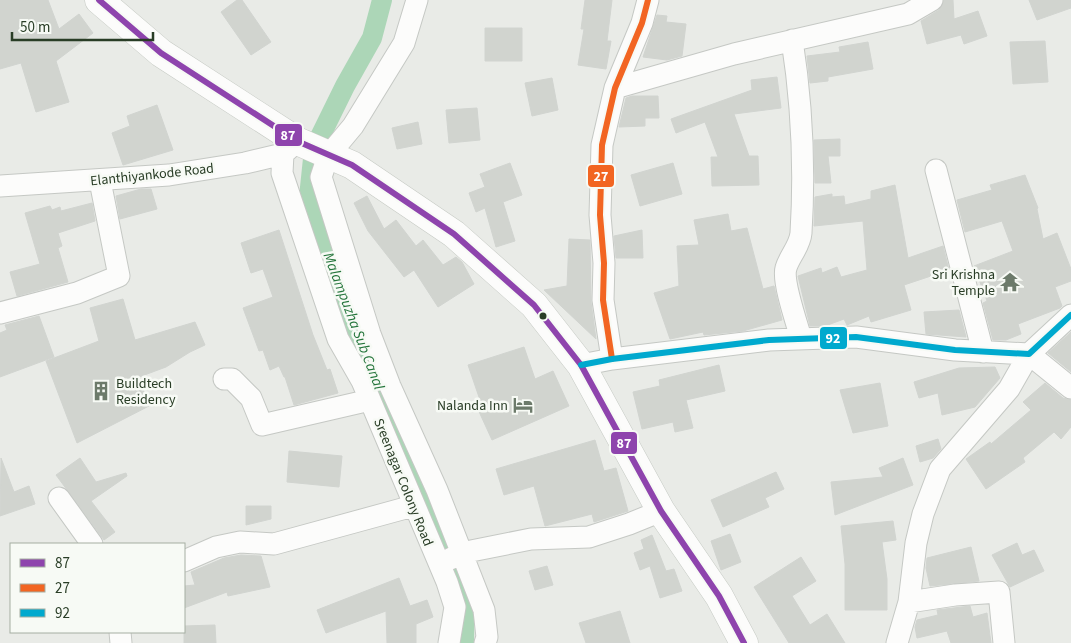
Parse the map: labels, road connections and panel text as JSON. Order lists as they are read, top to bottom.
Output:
{
  "streets": {
    "street": ["Elanthiyankode Road", "Sreenagar Colony Road"]
  },
  "crossings": [
    ["Elanthiyankode Road", "Sreenagar Colony Road"]
  ],
  "water": ["Malampuzha Sub Canal"],
  "places": {
    "temple": ["Sri Krishna Temple"],
    "building": ["Buildtech Residency"],
    "hotel": ["Nalanda Inn"]
  },
  "lines": ["transit line 87", "transit line 27", "transit line 92"],
  "legend": ["87", "27", "92"],
  "scale_bar": "50 m"
}
